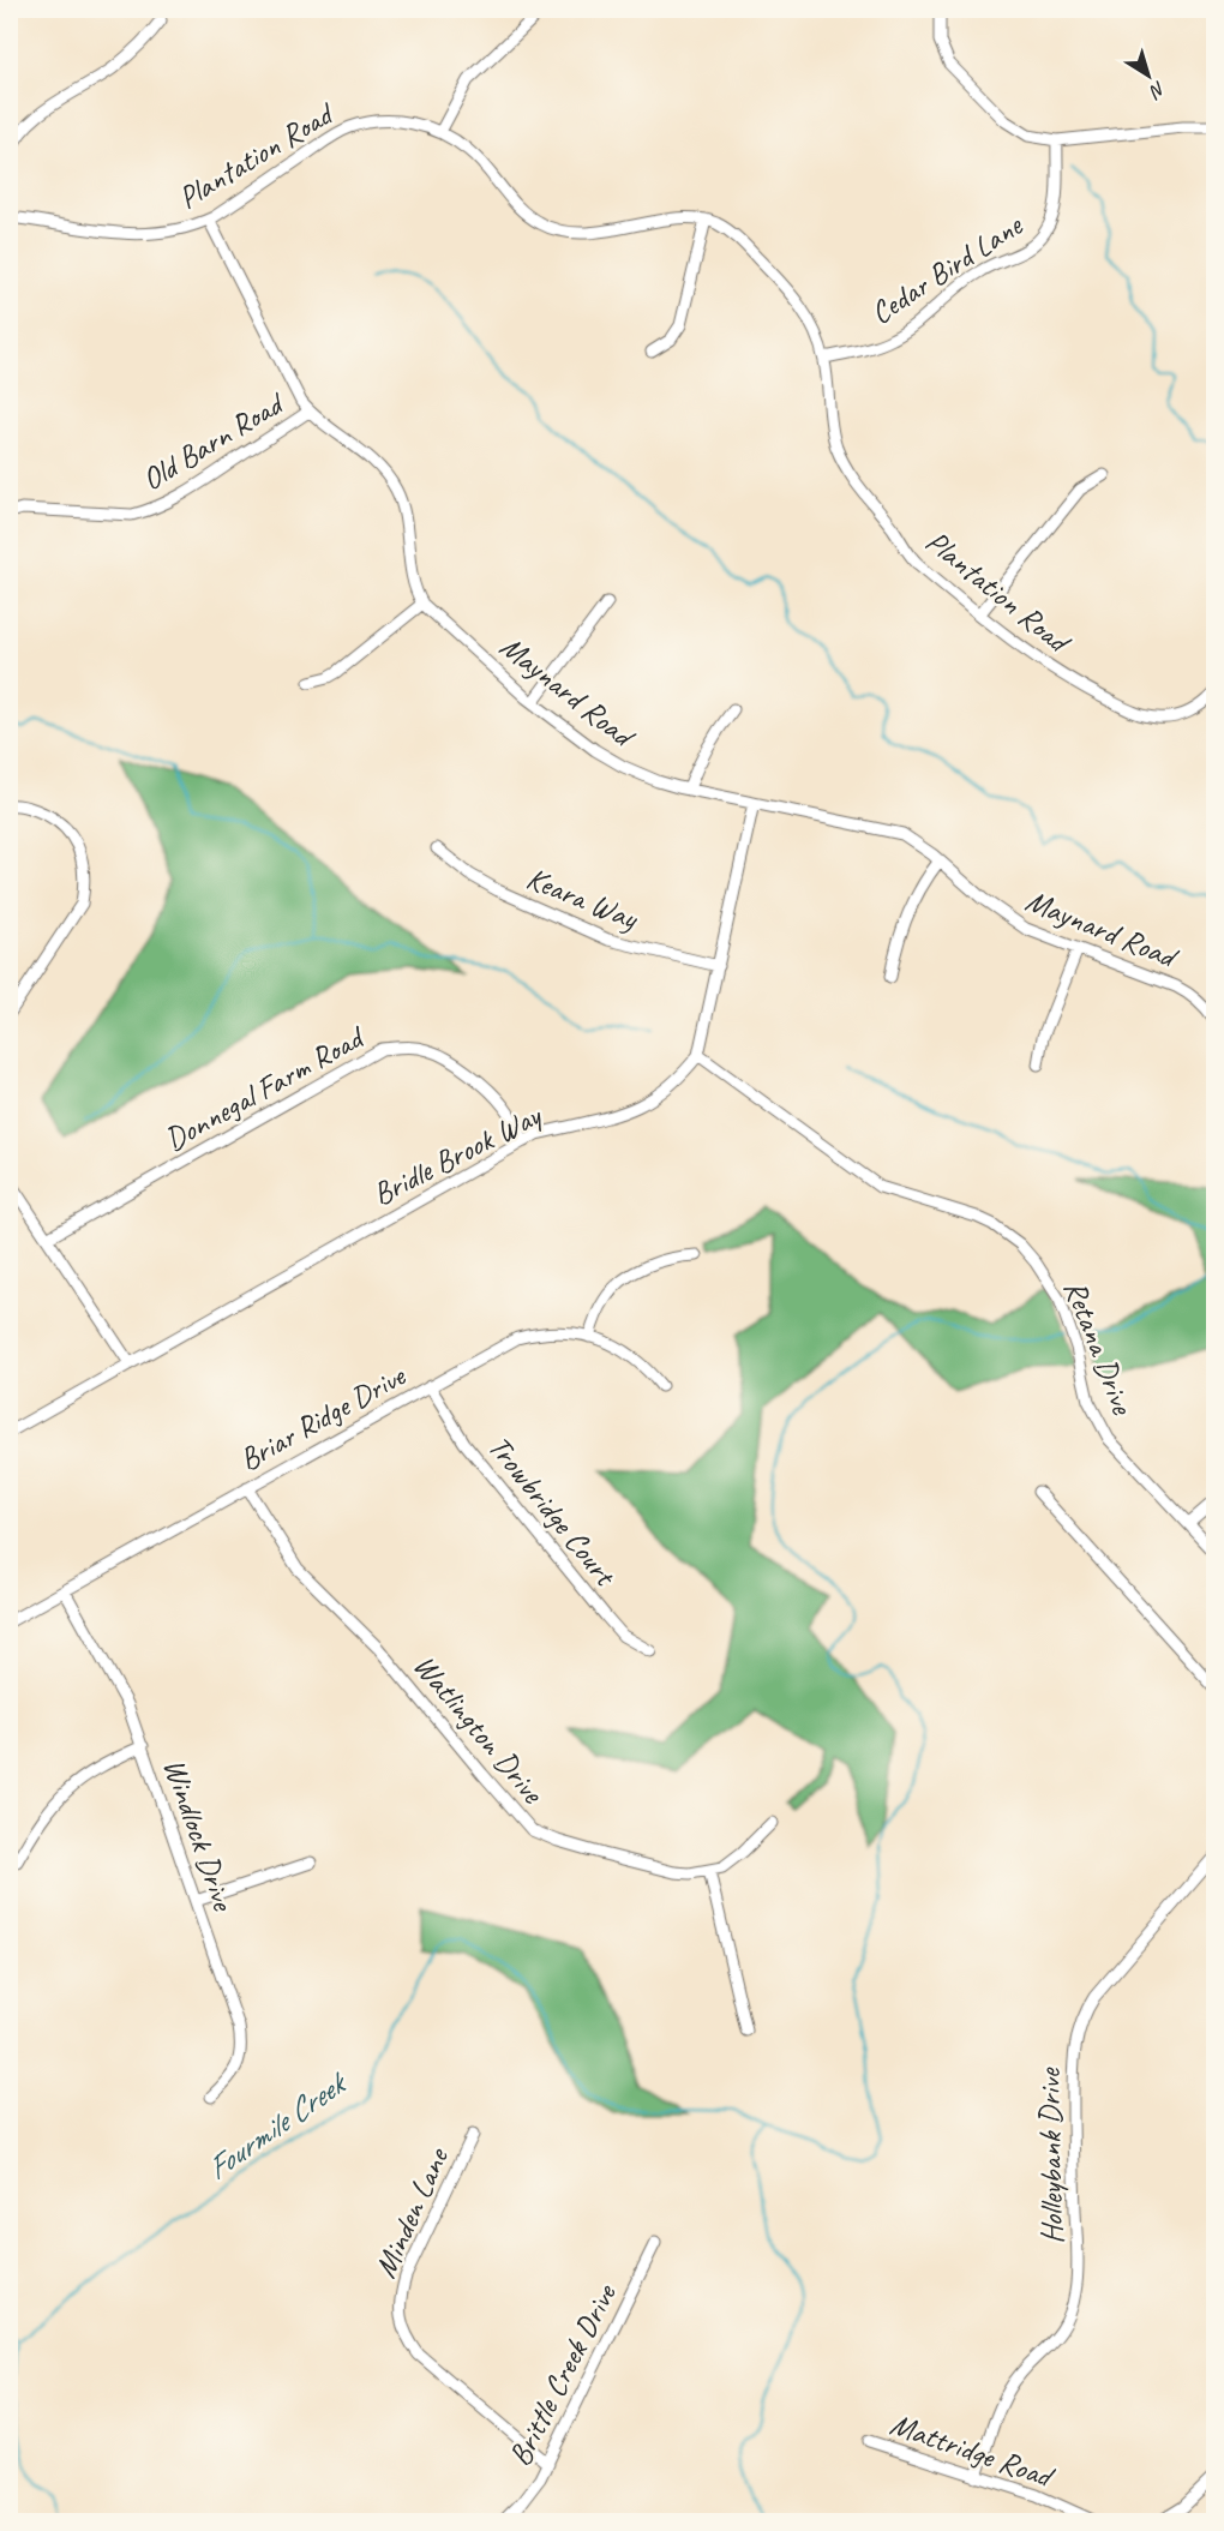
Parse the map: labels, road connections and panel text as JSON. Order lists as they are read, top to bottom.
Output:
{
  "streets": {
    "street": [
      "Plantation Road",
      "Cedar Bird Lane",
      "Old Barn Road",
      "Maynard Road",
      "Keara Way",
      "Donnegal Farm Road",
      "Bridle Brook Way",
      "Retana Drive",
      "Briar Ridge Drive",
      "Trowbridge Court",
      "Watlington Drive",
      "Windlock Drive",
      "Holleybank Drive",
      "Minden Lane",
      "Brittle Creek Drive",
      "Mattridge Road"
    ]
  },
  "crossings": [
    ["Plantation Road", "Cedar Bird Lane"],
    ["Maynard Road", "Bridle Brook Way"],
    ["Keara Way", "Bridle Brook Way"],
    ["Donnegal Farm Road", "Bridle Brook Way"],
    ["Bridle Brook Way", "Retana Drive"],
    ["Briar Ridge Drive", "Trowbridge Court"],
    ["Briar Ridge Drive", "Watlington Drive"],
    ["Briar Ridge Drive", "Windlock Drive"],
    ["Holleybank Drive", "Mattridge Road"],
    ["Minden Lane", "Brittle Creek Drive"]
  ],
  "water": ["Fourmile Creek"],
  "north": "bottom right"
}
